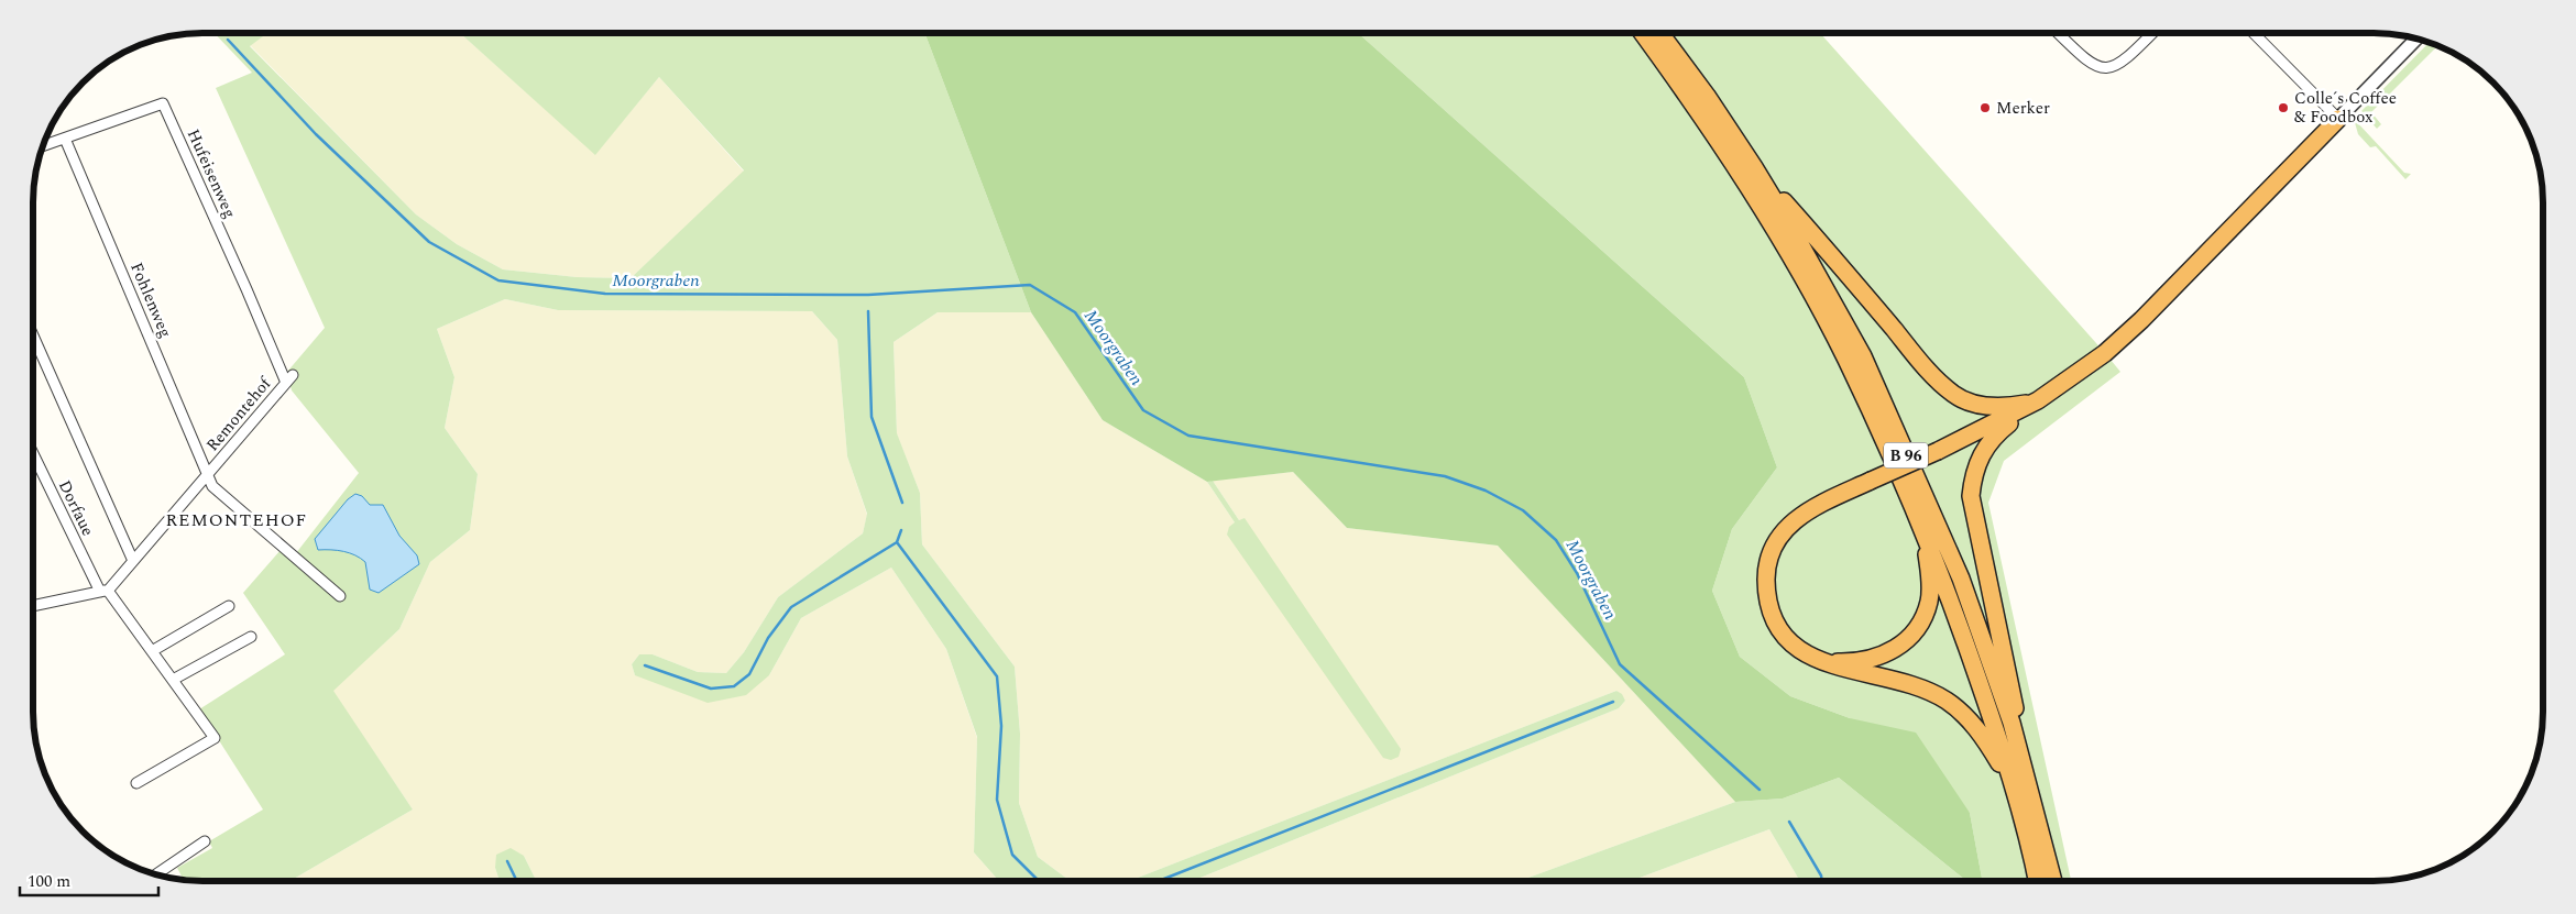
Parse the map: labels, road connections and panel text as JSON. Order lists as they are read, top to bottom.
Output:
{
  "streets": {
    "highway": ["B 96"],
    "street": [
      "Hufeisenweg",
      "Fohlenweg",
      "Remontehof",
      "Dorfaue"
    ]
  },
  "crossings": [
    ["Hufeisenweg", "Fohlenweg"],
    ["Hufeisenweg", "Remontehof"],
    ["Fohlenweg", "Remontehof"],
    ["Remontehof", "Dorfaue"]
  ],
  "districts": ["REMONTEHOF"],
  "water": ["Moorgraben"],
  "places": ["Merker", "Colle´s Coffee & Foodbox"],
  "scale_bar": "100 m"
}
